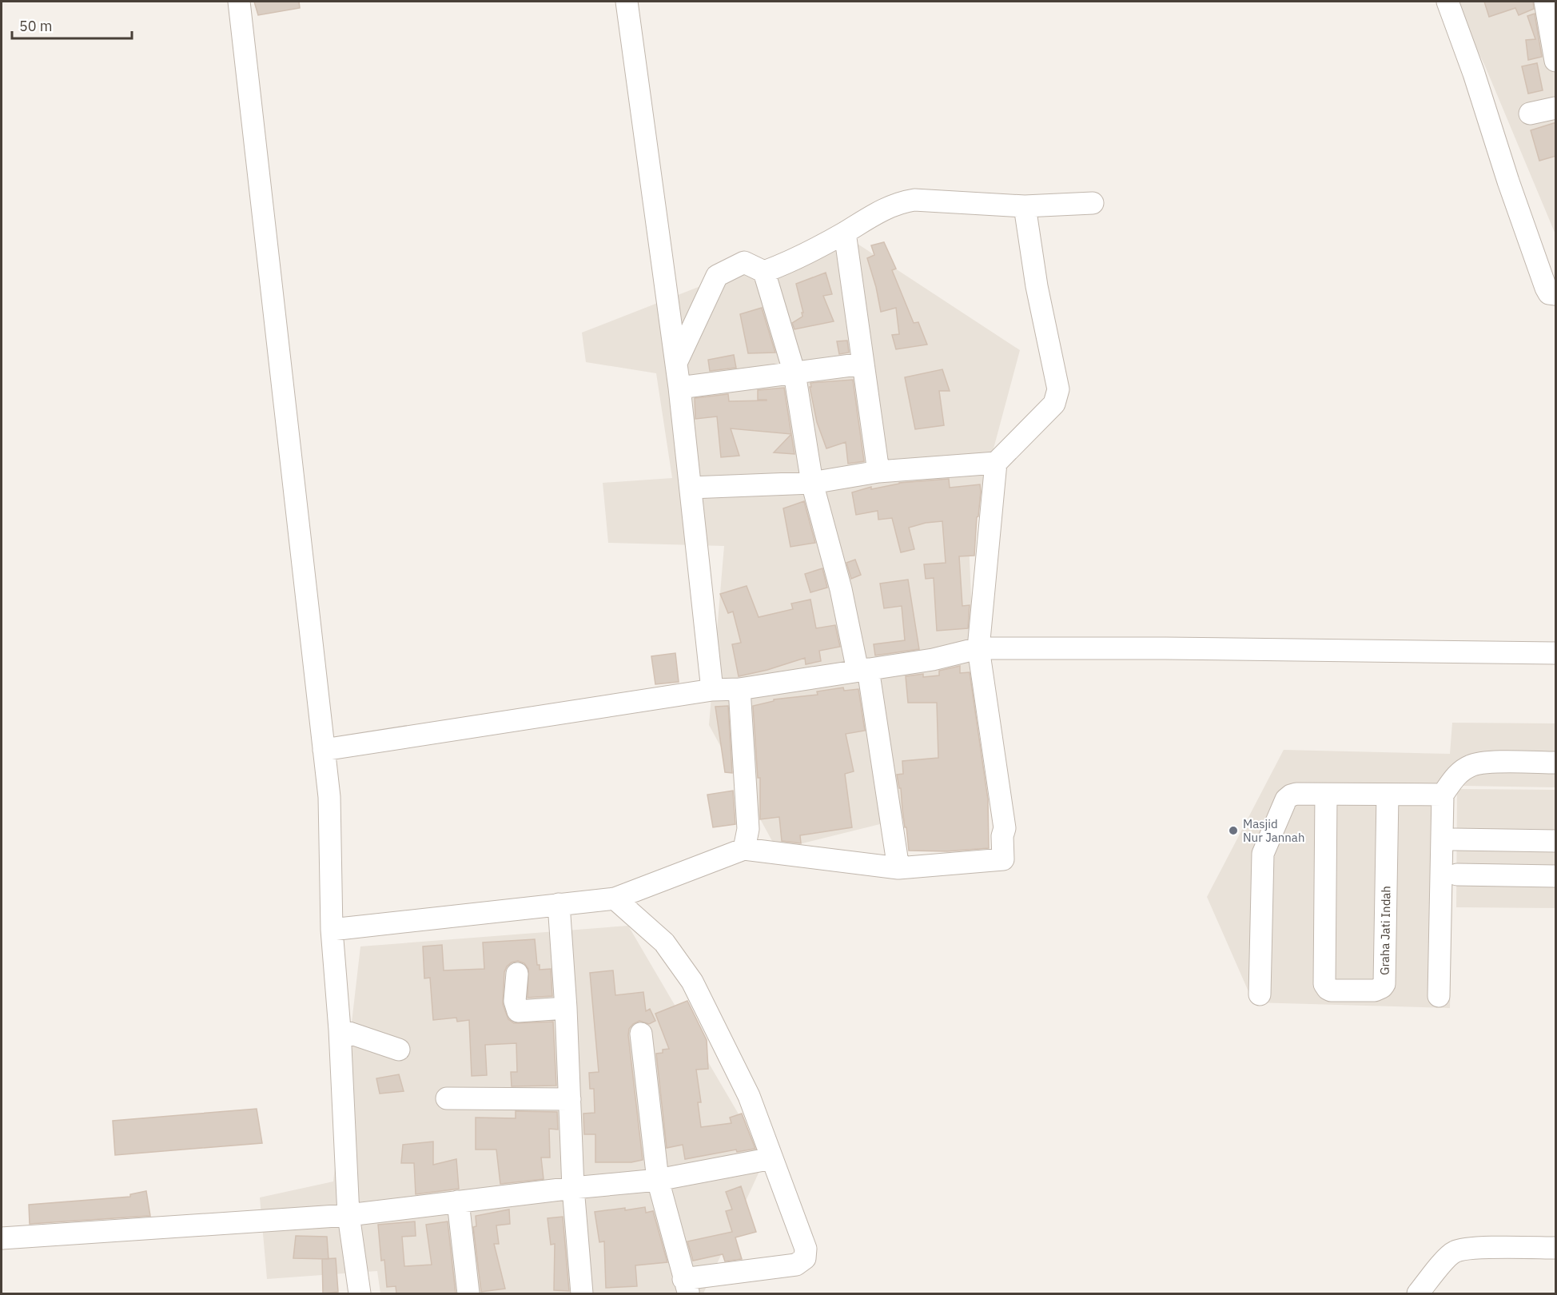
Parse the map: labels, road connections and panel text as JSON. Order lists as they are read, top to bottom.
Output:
{
  "streets": {
    "street": ["Graha Jati Indah"]
  },
  "places": ["Masjid Nur Jannah"],
  "scale_bar": "50 m"
}
